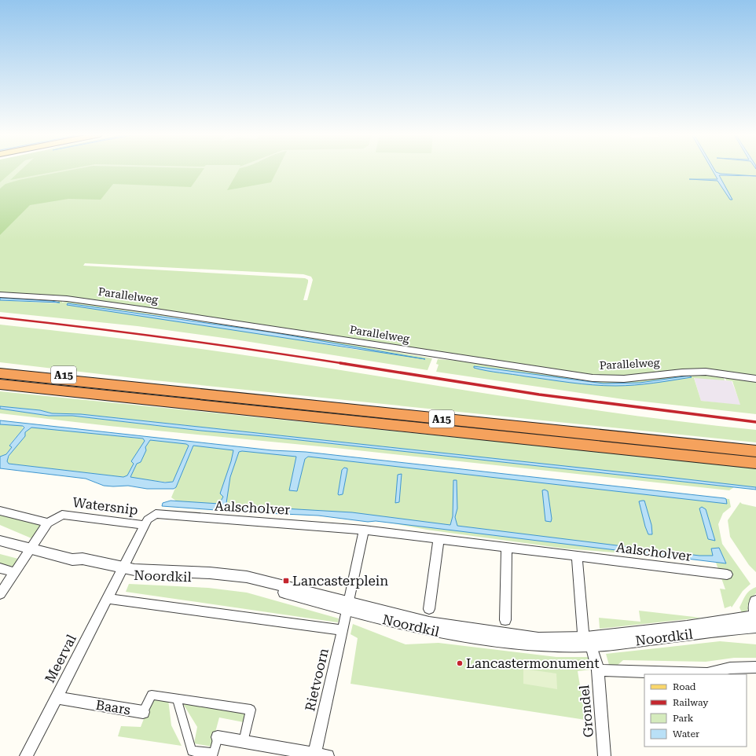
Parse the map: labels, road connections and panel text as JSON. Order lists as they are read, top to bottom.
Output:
{
  "streets": {
    "highway": ["A15"],
    "street": [
      "Parallelweg",
      "Watersnip",
      "Aalscholver",
      "Noordkil",
      "Meerval",
      "Rietvoorn",
      "Baars",
      "Grondel"
    ]
  },
  "crossings": [
    ["Watersnip", "Aalscholver"],
    ["Watersnip", "Noordkil"],
    ["Watersnip", "Meerval"],
    ["Noordkil", "Meerval"],
    ["Noordkil", "Rietvoorn"],
    ["Noordkil", "Grondel"],
    ["Meerval", "Baars"]
  ],
  "places": {
    "transit": ["Lancasterplein"],
    "other": ["Lancastermonument"]
  },
  "legend": [
    "Road",
    "Railway",
    "Park",
    "Water"
  ]
}
